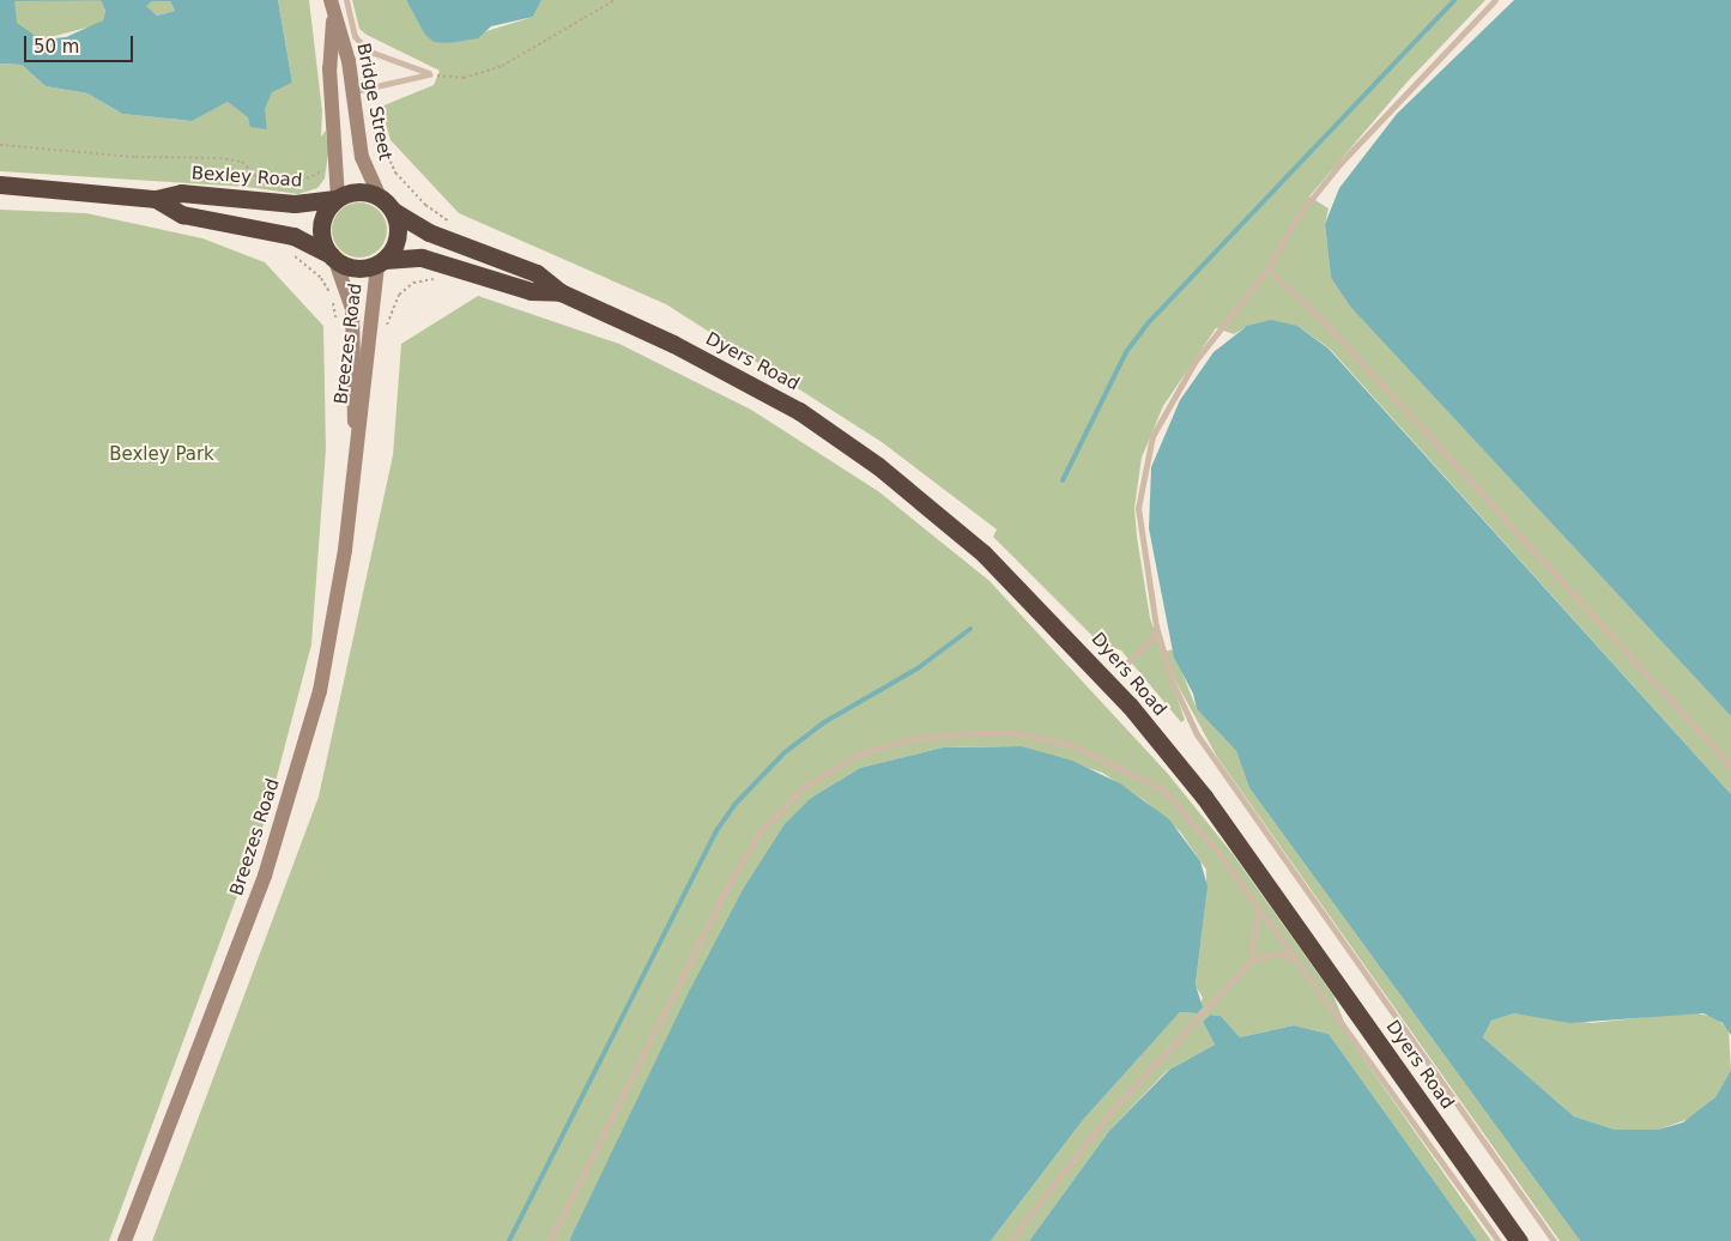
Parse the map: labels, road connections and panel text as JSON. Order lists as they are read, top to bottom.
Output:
{
  "streets": {
    "highway": ["Bexley Road", "Dyers Road"],
    "main road": ["Bridge Street", "Breezes Road"]
  },
  "crossings": [
    ["Bridge Street", "Bexley Road"],
    ["Bridge Street", "Breezes Road"],
    ["Bridge Street", "Dyers Road"],
    ["Bexley Road", "Breezes Road"],
    ["Bexley Road", "Dyers Road"],
    ["Breezes Road", "Dyers Road"]
  ],
  "parks": ["Bexley Park"],
  "scale_bar": "50 m"
}
